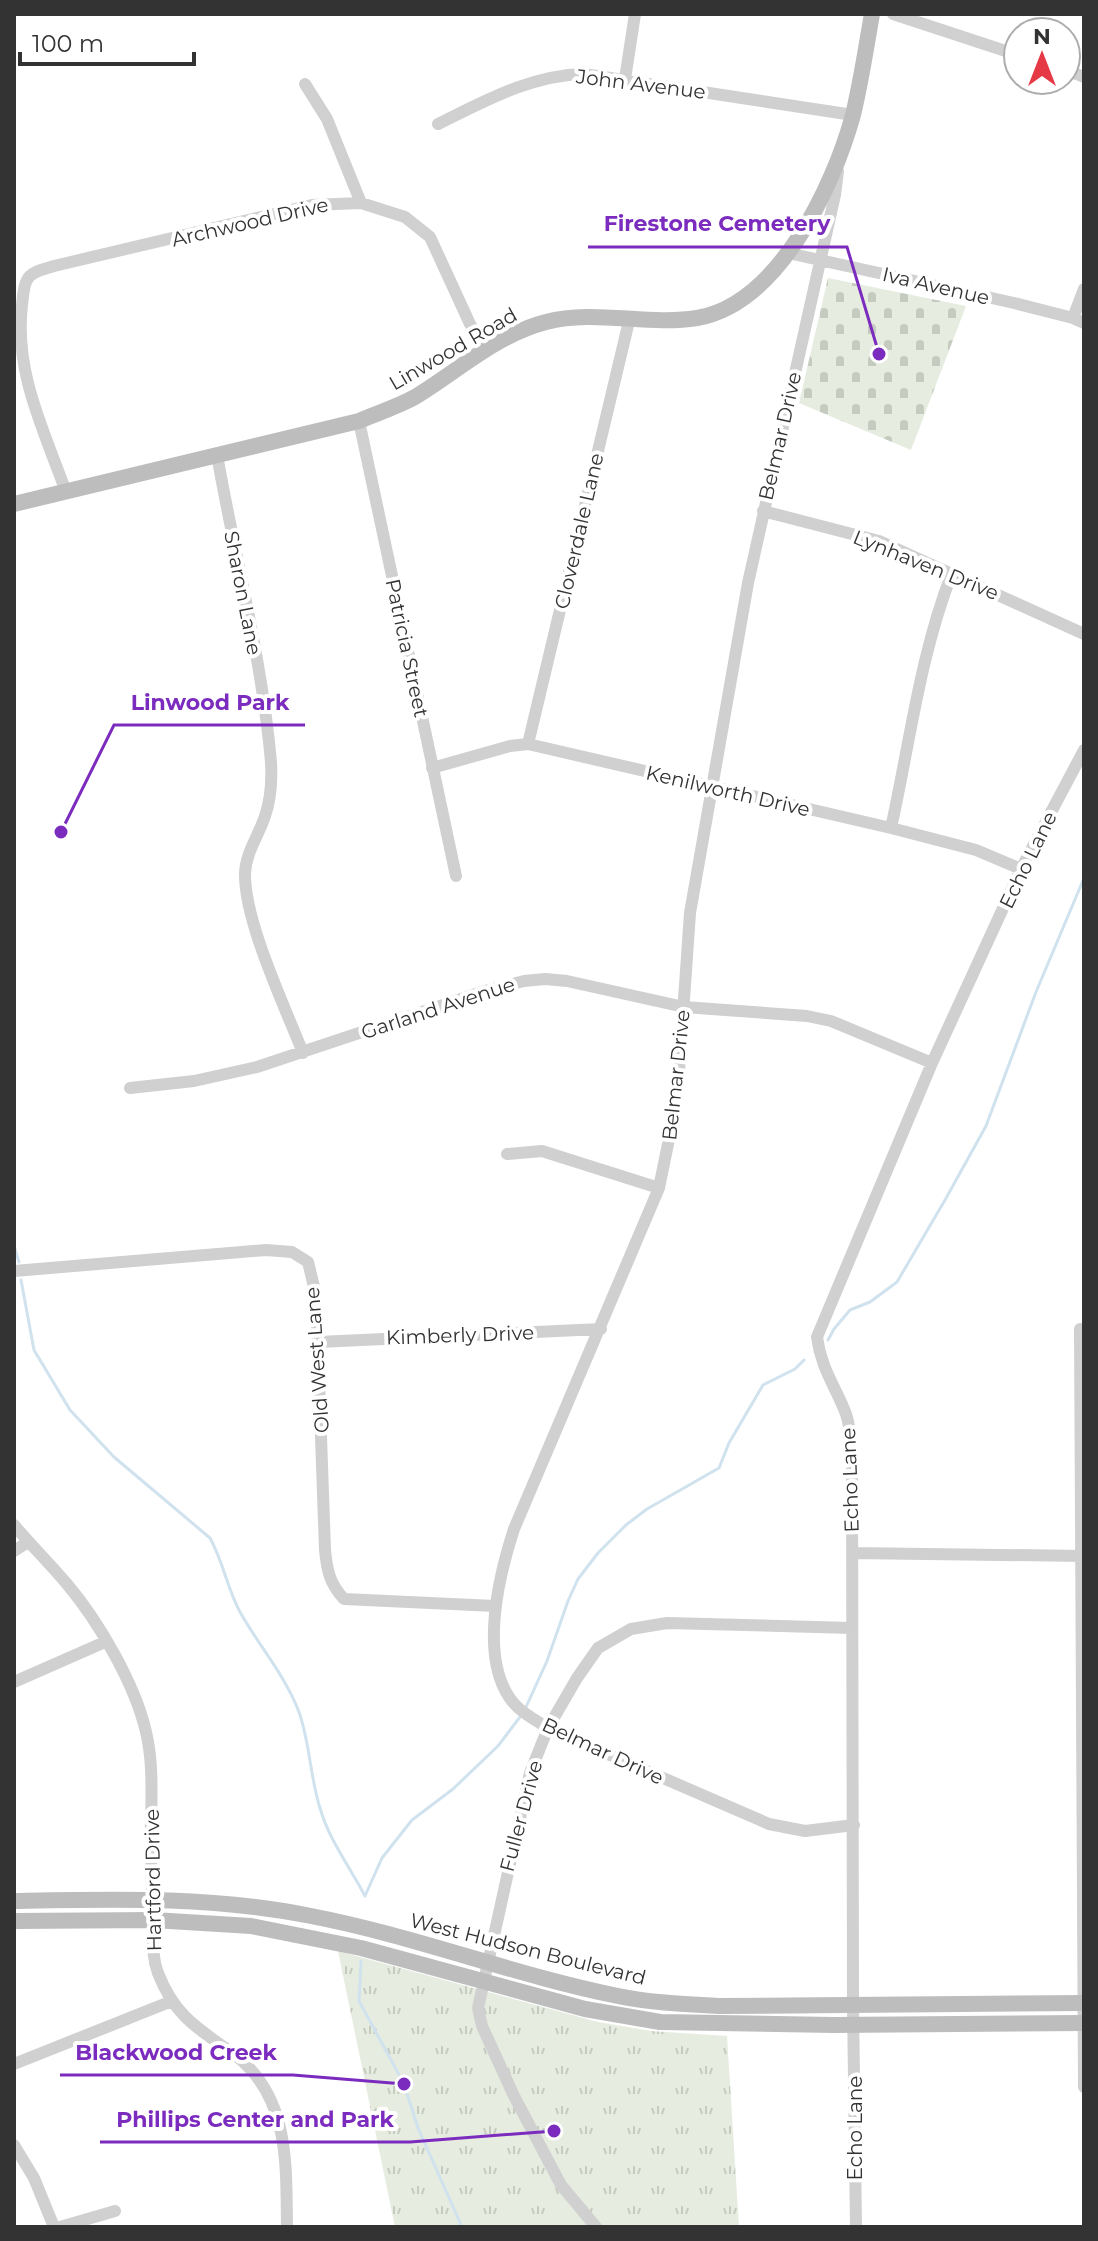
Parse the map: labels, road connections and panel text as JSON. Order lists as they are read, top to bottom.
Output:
{
  "streets": {
    "main road": ["Linwood Road", "West Hudson Boulevard"],
    "street": [
      "John Avenue",
      "Archwood Drive",
      "Iva Avenue",
      "Belmar Drive",
      "Cloverdale Lane",
      "Lynhaven Drive",
      "Sharon Lane",
      "Patricia Street",
      "Kenilworth Drive",
      "Echo Lane",
      "Garland Avenue",
      "Kimberly Drive",
      "Old West Lane",
      "Fuller Drive",
      "Hartford Drive"
    ]
  },
  "crossings": [
    ["John Avenue", "Linwood Road"],
    ["Archwood Drive", "Linwood Road"],
    ["Iva Avenue", "Linwood Road"],
    ["Iva Avenue", "Belmar Drive"],
    ["Linwood Road", "Belmar Drive"],
    ["Linwood Road", "Cloverdale Lane"],
    ["Linwood Road", "Sharon Lane"],
    ["Linwood Road", "Patricia Street"],
    ["Belmar Drive", "Lynhaven Drive"],
    ["Belmar Drive", "Kenilworth Drive"],
    ["Belmar Drive", "Echo Lane"],
    ["Belmar Drive", "Garland Avenue"],
    ["Belmar Drive", "Kimberly Drive"],
    ["Belmar Drive", "Old West Lane"],
    ["Belmar Drive", "Fuller Drive"],
    ["Cloverdale Lane", "Kenilworth Drive"],
    ["Sharon Lane", "Garland Avenue"],
    ["Patricia Street", "Kenilworth Drive"],
    ["Kenilworth Drive", "Echo Lane"],
    ["Echo Lane", "Garland Avenue"],
    ["Echo Lane", "Fuller Drive"],
    ["Echo Lane", "West Hudson Boulevard"],
    ["Kimberly Drive", "Old West Lane"],
    ["Fuller Drive", "West Hudson Boulevard"],
    ["Hartford Drive", "West Hudson Boulevard"]
  ],
  "places": [
    "Firestone Cemetery",
    "Linwood Park",
    "Blackwood Creek",
    "Phillips Center and Park"
  ],
  "scale_bar": "100 m",
  "north": "top"
}
